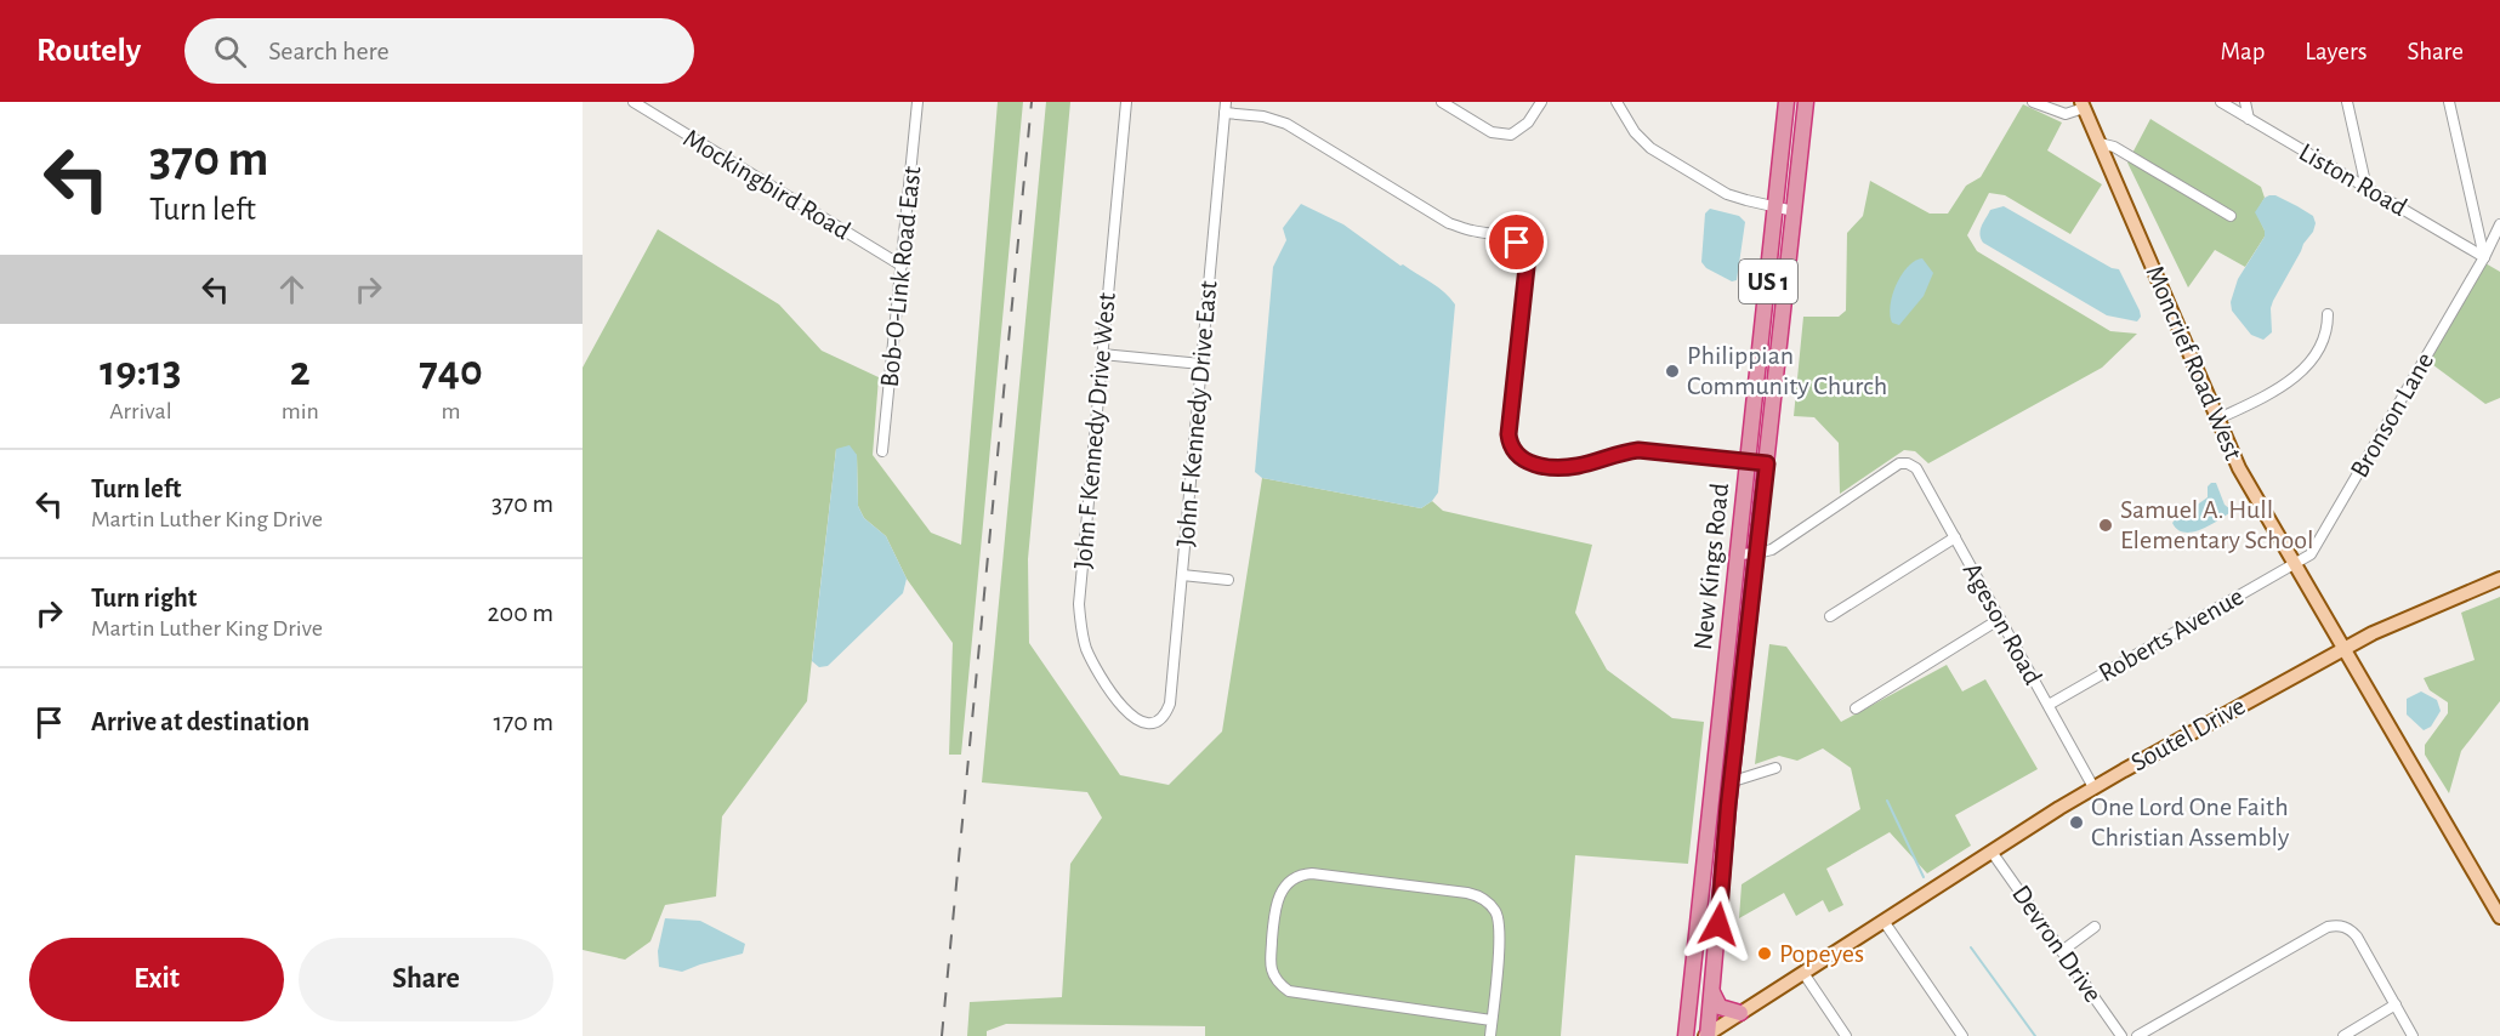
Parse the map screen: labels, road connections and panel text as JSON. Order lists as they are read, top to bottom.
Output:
{
  "streets": {
    "highway": ["US 1", "New Kings Road"],
    "main road": ["Moncrief Road West", "Soutel Drive"],
    "street": [
      "Liston Road",
      "Mockingbird Road",
      "Bob-O-Link Road East",
      "John F Kennedy Drive East",
      "Bronson Lane",
      "John F Kennedy Drive West",
      "Ageson Road",
      "Roberts Avenue",
      "Devron Drive"
    ]
  },
  "crossings": [
    ["Liston Road", "Bronson Lane"],
    ["Mockingbird Road", "Bob-O-Link Road East"],
    ["Moncrief Road West", "Bronson Lane"],
    ["Moncrief Road West", "Roberts Avenue"],
    ["Moncrief Road West", "Soutel Drive"],
    ["John F Kennedy Drive East", "John F Kennedy Drive West"],
    ["Bronson Lane", "Roberts Avenue"],
    ["New Kings Road", "Ageson Road"],
    ["New Kings Road", "Soutel Drive"],
    ["Ageson Road", "Roberts Avenue"],
    ["Ageson Road", "Soutel Drive"],
    ["Soutel Drive", "Devron Drive"]
  ],
  "places": [
    "Philippian Community Church",
    "Samuel A. Hull Elementary School",
    "One Lord One Faith Christian Assembly",
    "Popeyes"
  ],
  "page": {
    "header": "Routely",
    "search": "Search here",
    "nav": ["Map", "Layers", "Share"],
    "turn": ["370 m", "Turn left"],
    "eta": [
      "19:13",
      "Arrival",
      "2",
      "min",
      "740",
      "m"
    ],
    "list": [
      {
        "name": "Turn left",
        "note": "Martin Luther King Drive",
        "value": "370 m"
      },
      {
        "name": "Turn right",
        "note": "Martin Luther King Drive",
        "value": "200 m"
      },
      {
        "name": "Arrive at destination",
        "value": "170 m"
      }
    ],
    "buttons": ["Exit", "Share"]
  }
}
